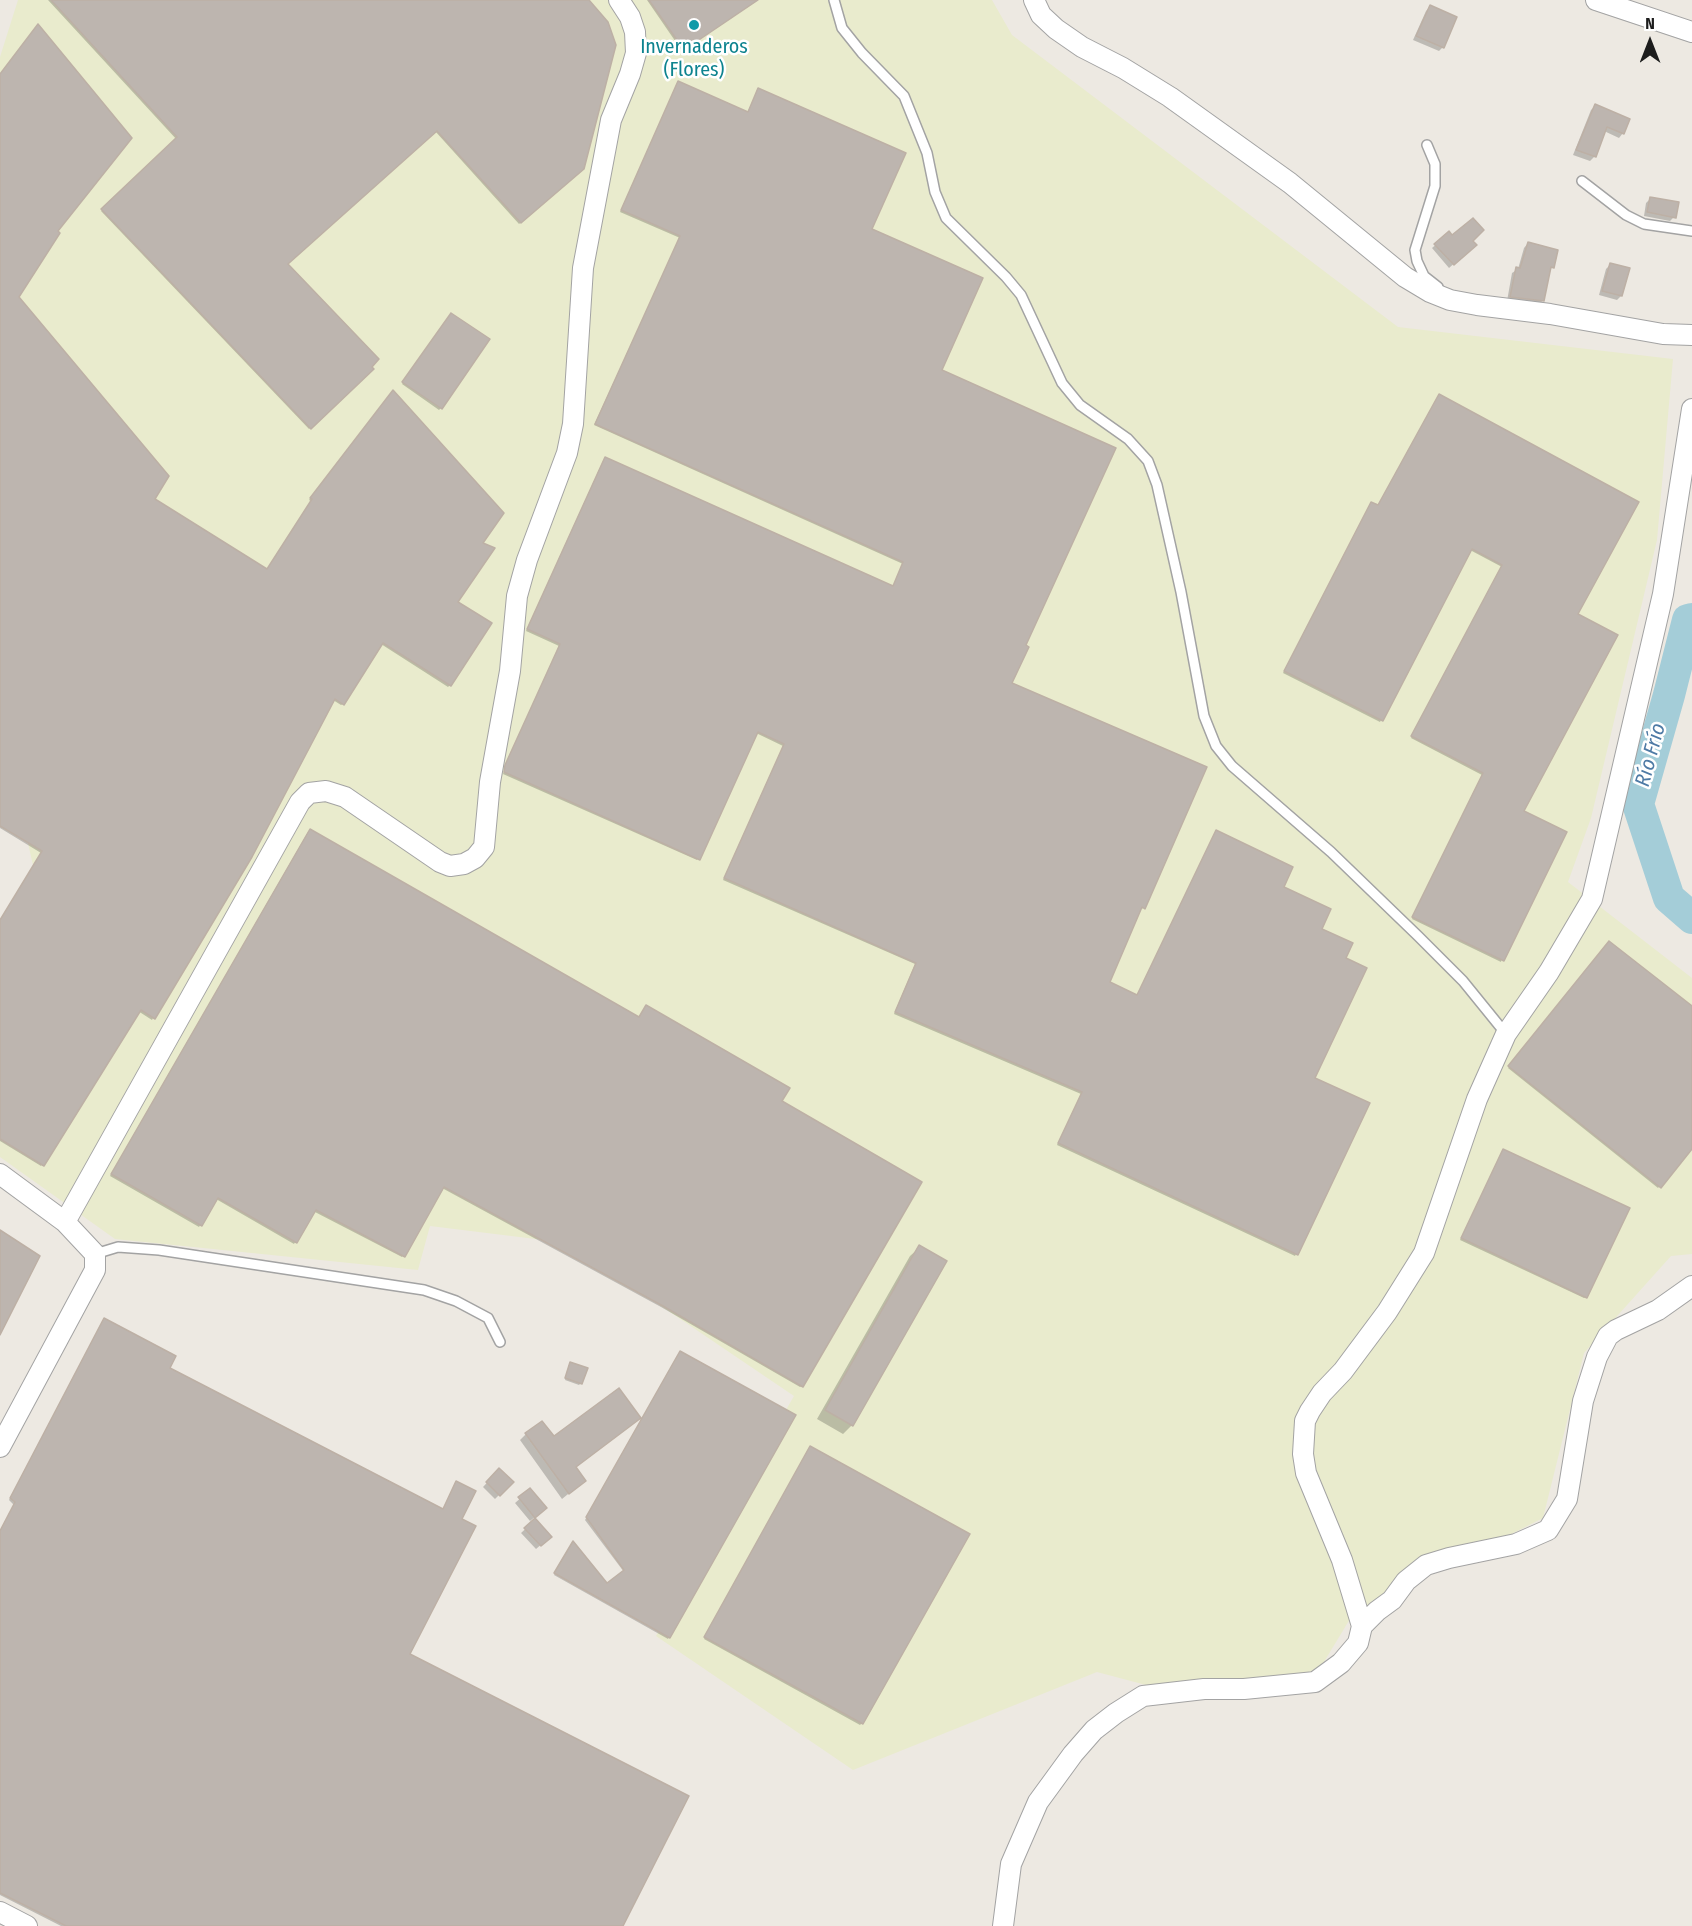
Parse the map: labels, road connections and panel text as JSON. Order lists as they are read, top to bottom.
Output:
{
  "water": ["Río Frío"],
  "places": ["Invernaderos (Flores)"],
  "north": "top"
}
